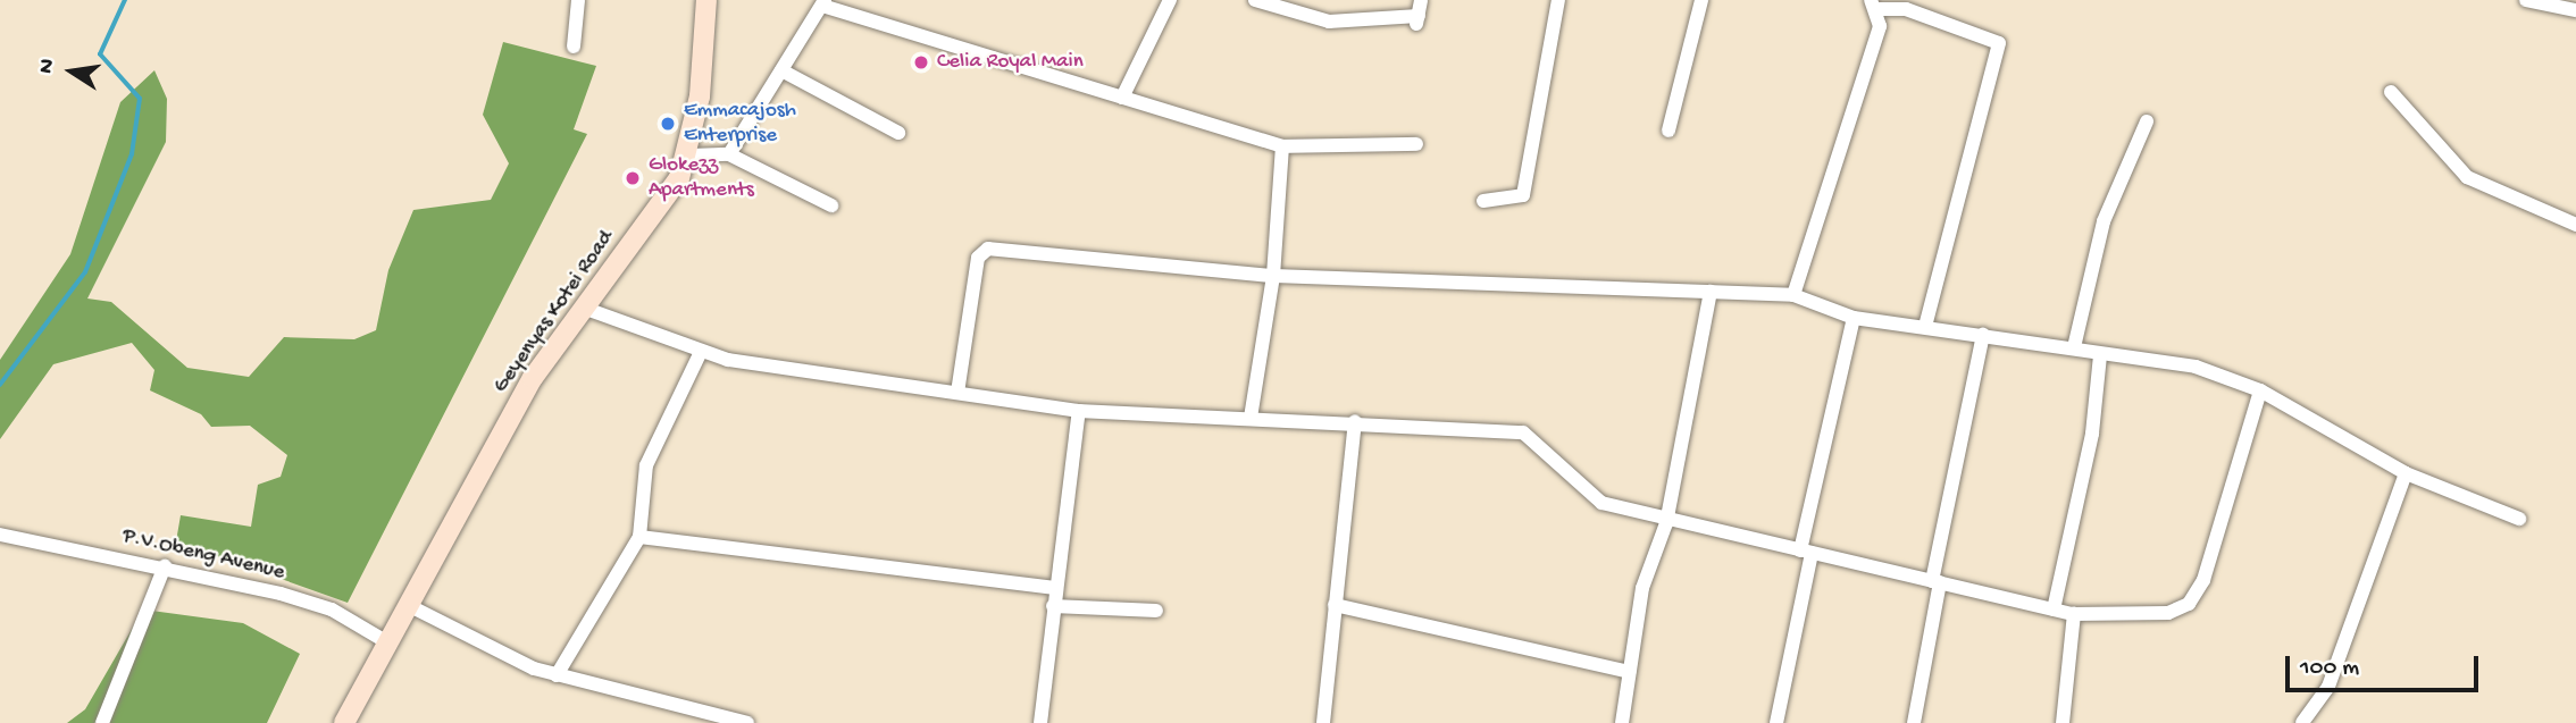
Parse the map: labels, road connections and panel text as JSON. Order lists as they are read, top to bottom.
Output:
{
  "streets": {
    "street": ["Geyenyas Kotei Road", "P.V.Obeng Avenue"]
  },
  "crossings": [
    ["Geyenyas Kotei Road", "P.V.Obeng Avenue"]
  ],
  "places": ["Celia Royal Main", "Emmacajosh Enterprise", "Glokezz Apartments"],
  "scale_bar": "100 m",
  "north": "left"
}
